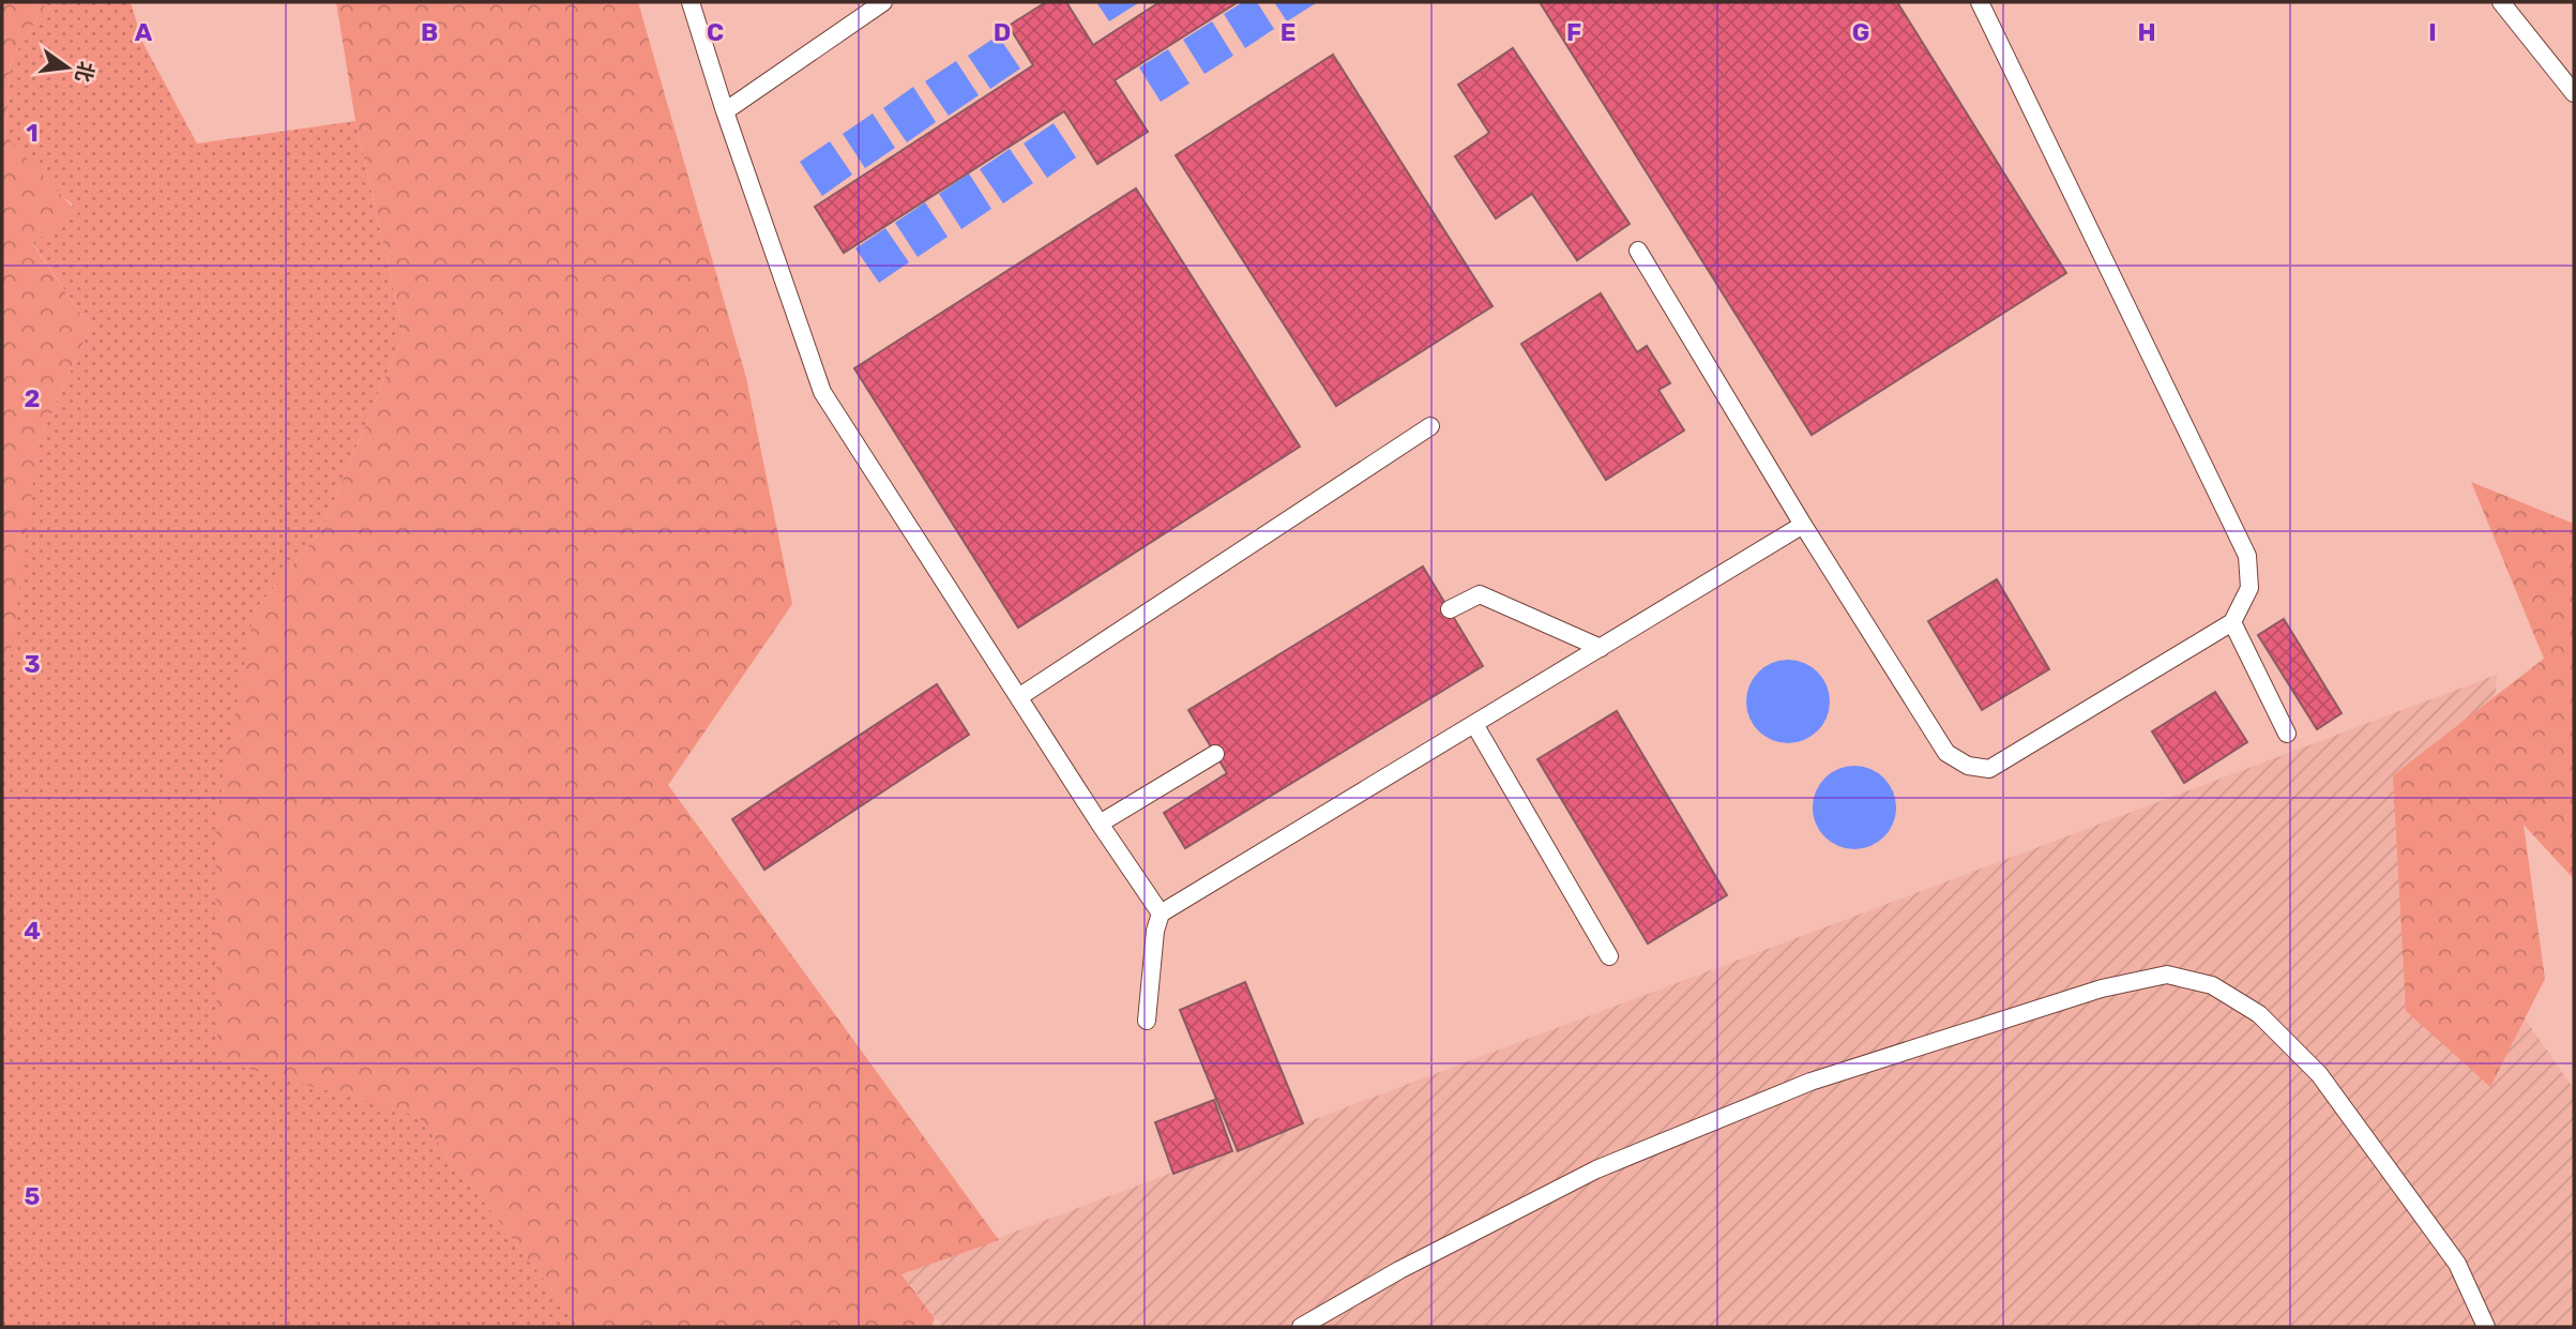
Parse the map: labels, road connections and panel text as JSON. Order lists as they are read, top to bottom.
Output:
{
  "north": "right",
  "grid": {
    "columns": [
      "A",
      "B",
      "C",
      "D",
      "E",
      "F",
      "G",
      "H",
      "I"
    ],
    "rows": [
      "1",
      "2",
      "3",
      "4",
      "5"
    ]
  }
}
